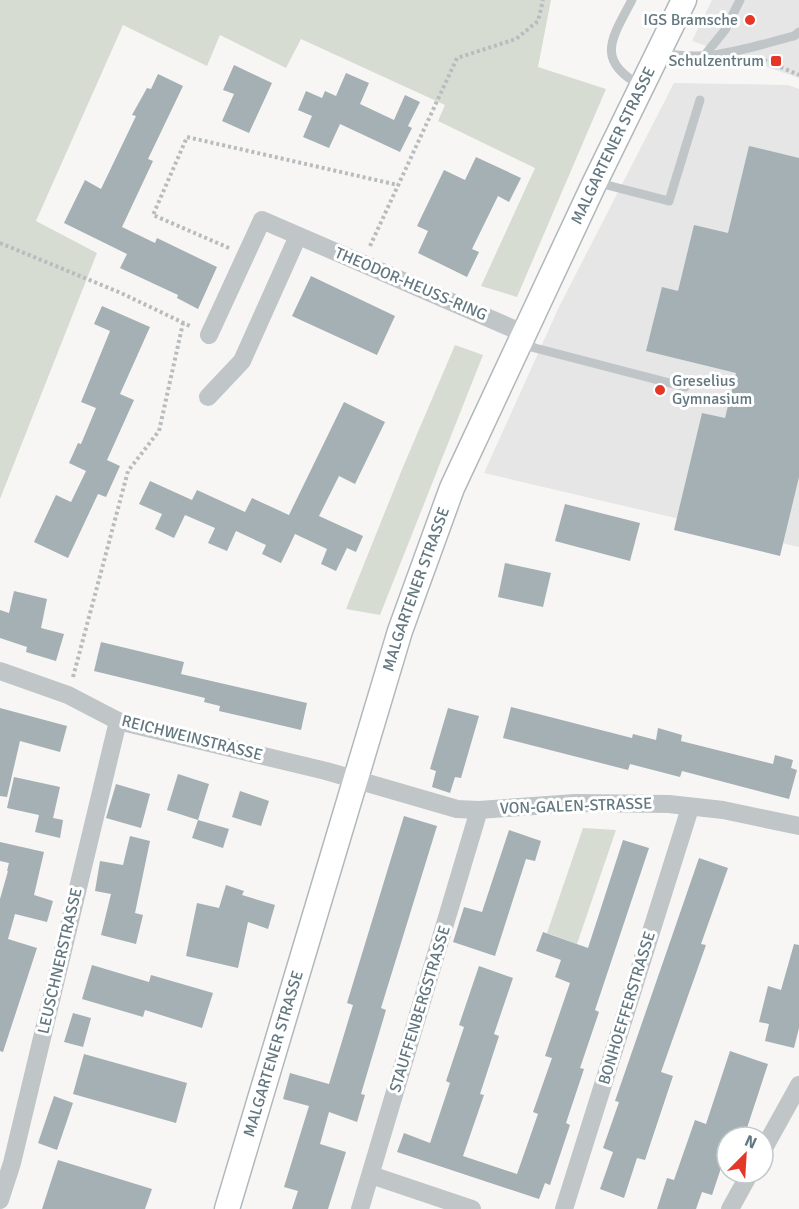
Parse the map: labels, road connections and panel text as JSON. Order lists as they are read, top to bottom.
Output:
{
  "streets": {
    "street": [
      "MALGARTENER STRASSE",
      "THEODOR-HEUSS-RING",
      "REICHWEINSTRASSE",
      "VON-GALEN-STRASSE",
      "LEUSCHNERSTRASSE",
      "BONHOEFFERSTRASSE",
      "STAUFFENBERGSTRASSE"
    ]
  },
  "crossings": [
    ["MALGARTENER STRASSE", "THEODOR-HEUSS-RING"],
    ["MALGARTENER STRASSE", "REICHWEINSTRASSE"],
    ["MALGARTENER STRASSE", "VON-GALEN-STRASSE"],
    ["REICHWEINSTRASSE", "VON-GALEN-STRASSE"],
    ["REICHWEINSTRASSE", "LEUSCHNERSTRASSE"],
    ["VON-GALEN-STRASSE", "BONHOEFFERSTRASSE"],
    ["VON-GALEN-STRASSE", "STAUFFENBERGSTRASSE"]
  ],
  "places": {
    "other": ["IGS Bramsche", "Greselius Gymnasium"],
    "transit": ["Schulzentrum"]
  },
  "north": "top right"
}
